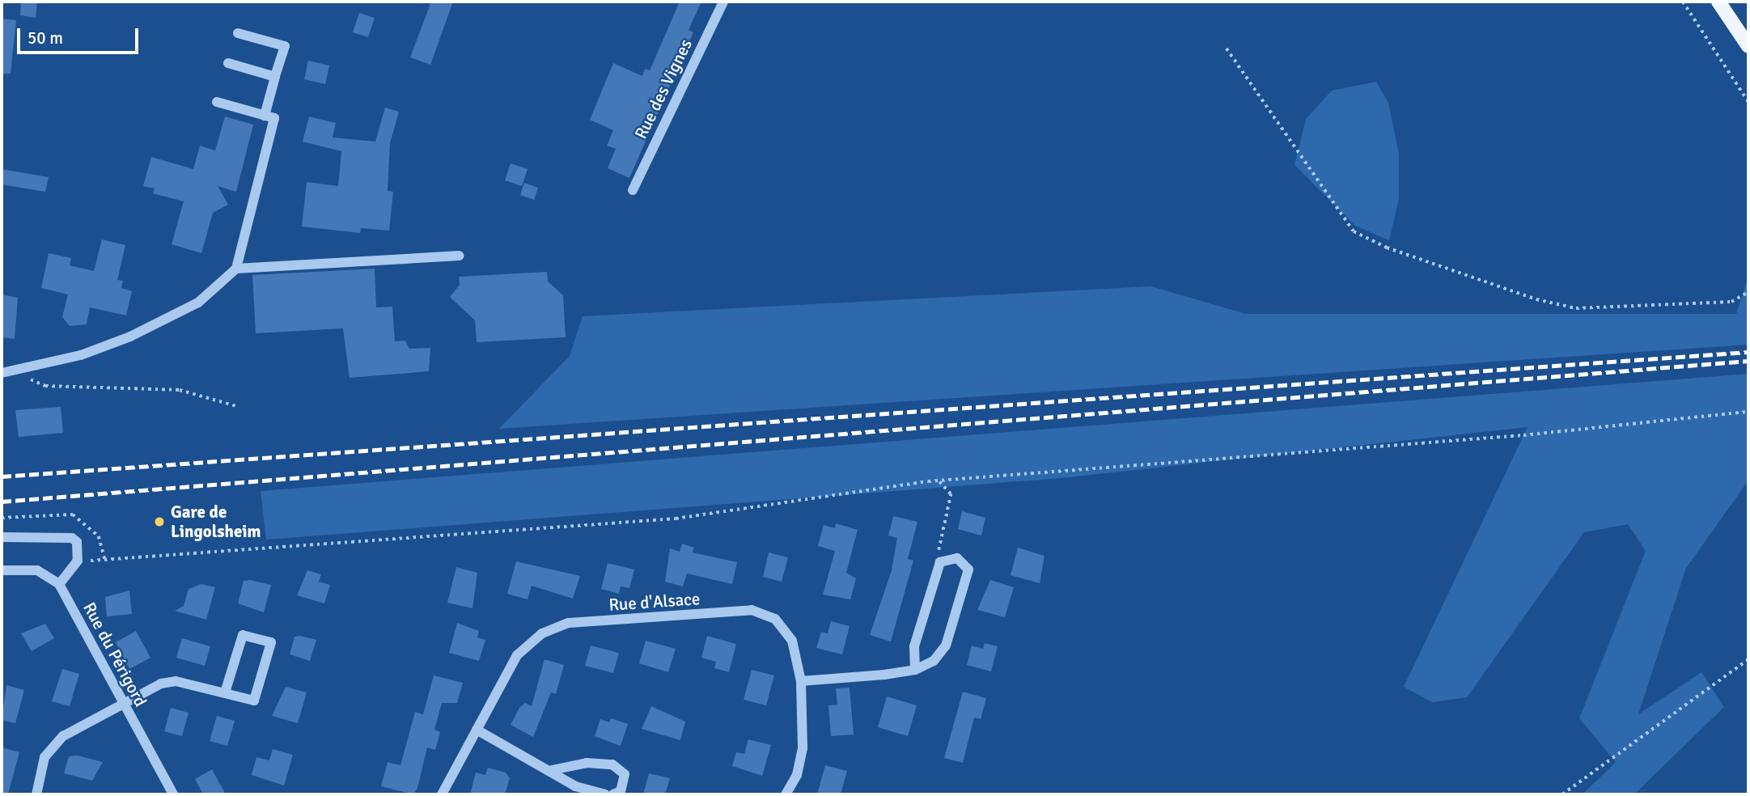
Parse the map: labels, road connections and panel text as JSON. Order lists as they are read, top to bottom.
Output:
{
  "streets": {
    "street": ["Rue des Vignes", "Rue d'Alsace", "Rue du Périgord"]
  },
  "places": ["Gare de Lingolsheim"],
  "scale_bar": "50 m"
}
